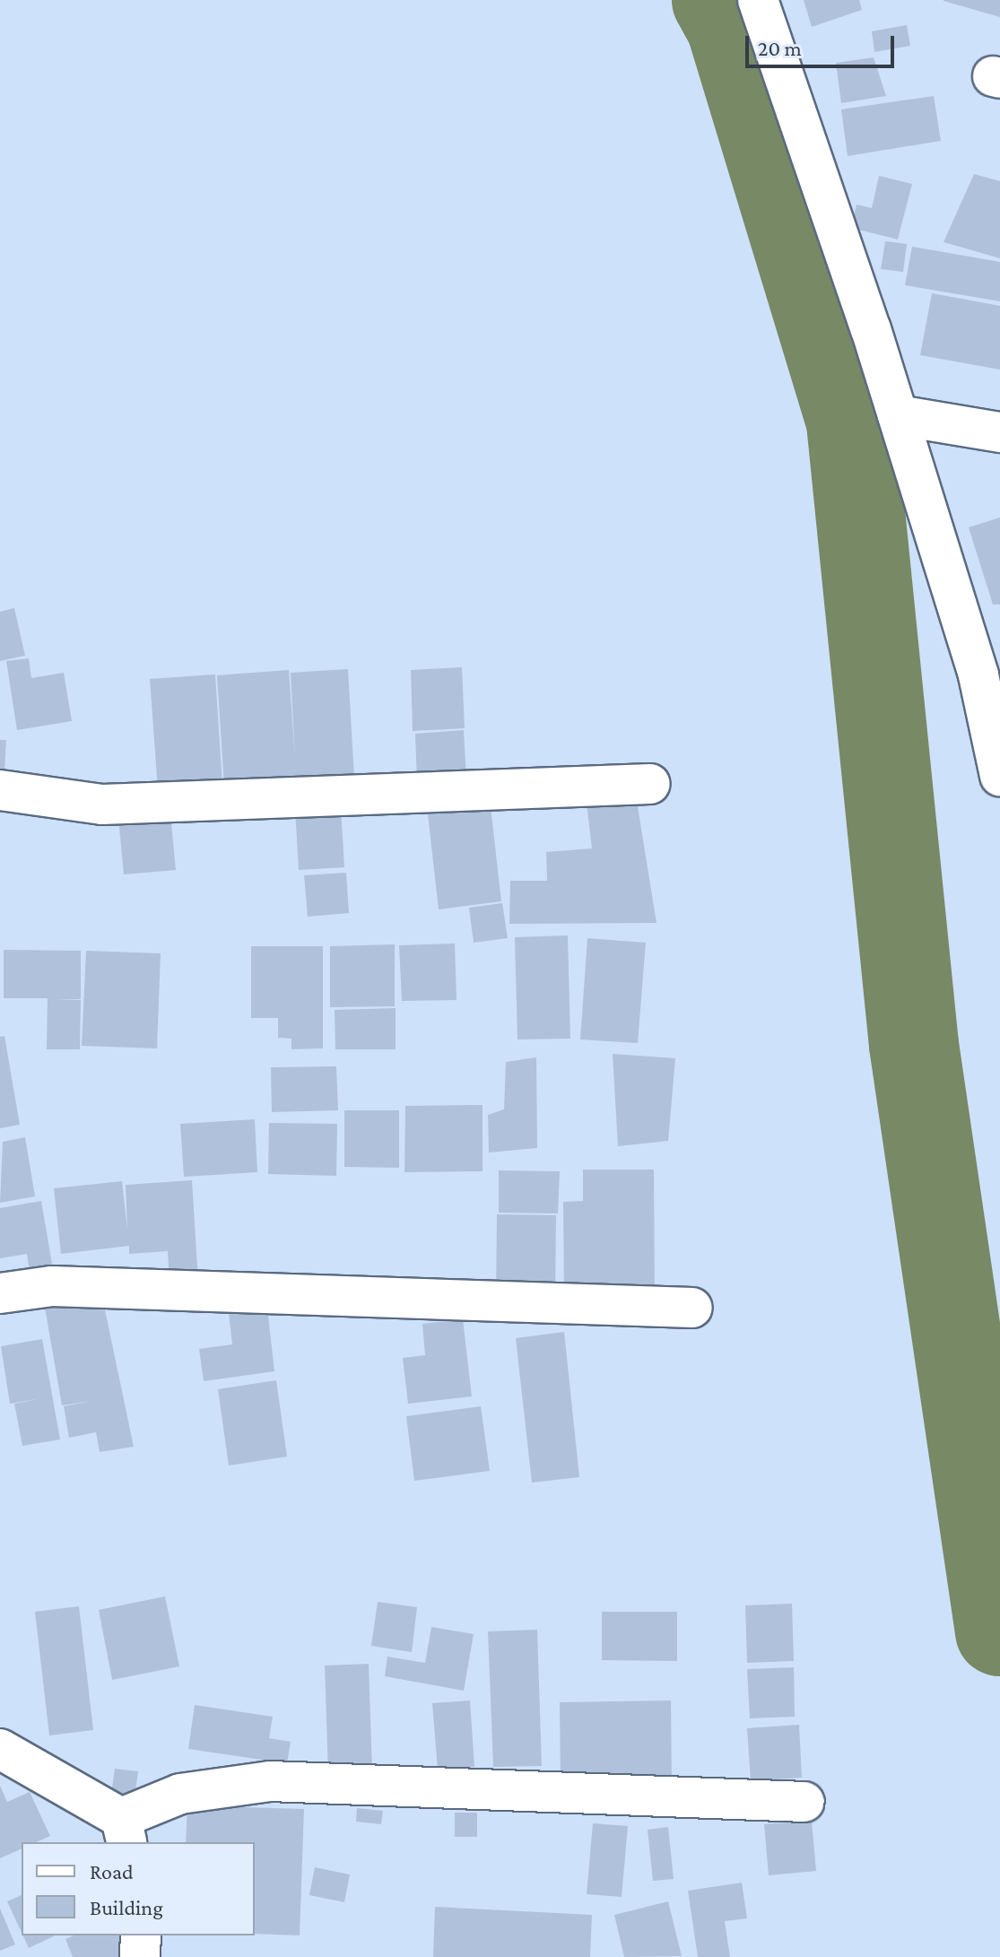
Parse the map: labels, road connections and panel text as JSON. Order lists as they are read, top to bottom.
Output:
{
  "legend": ["Road", "Building"],
  "scale_bar": "20 m"
}
